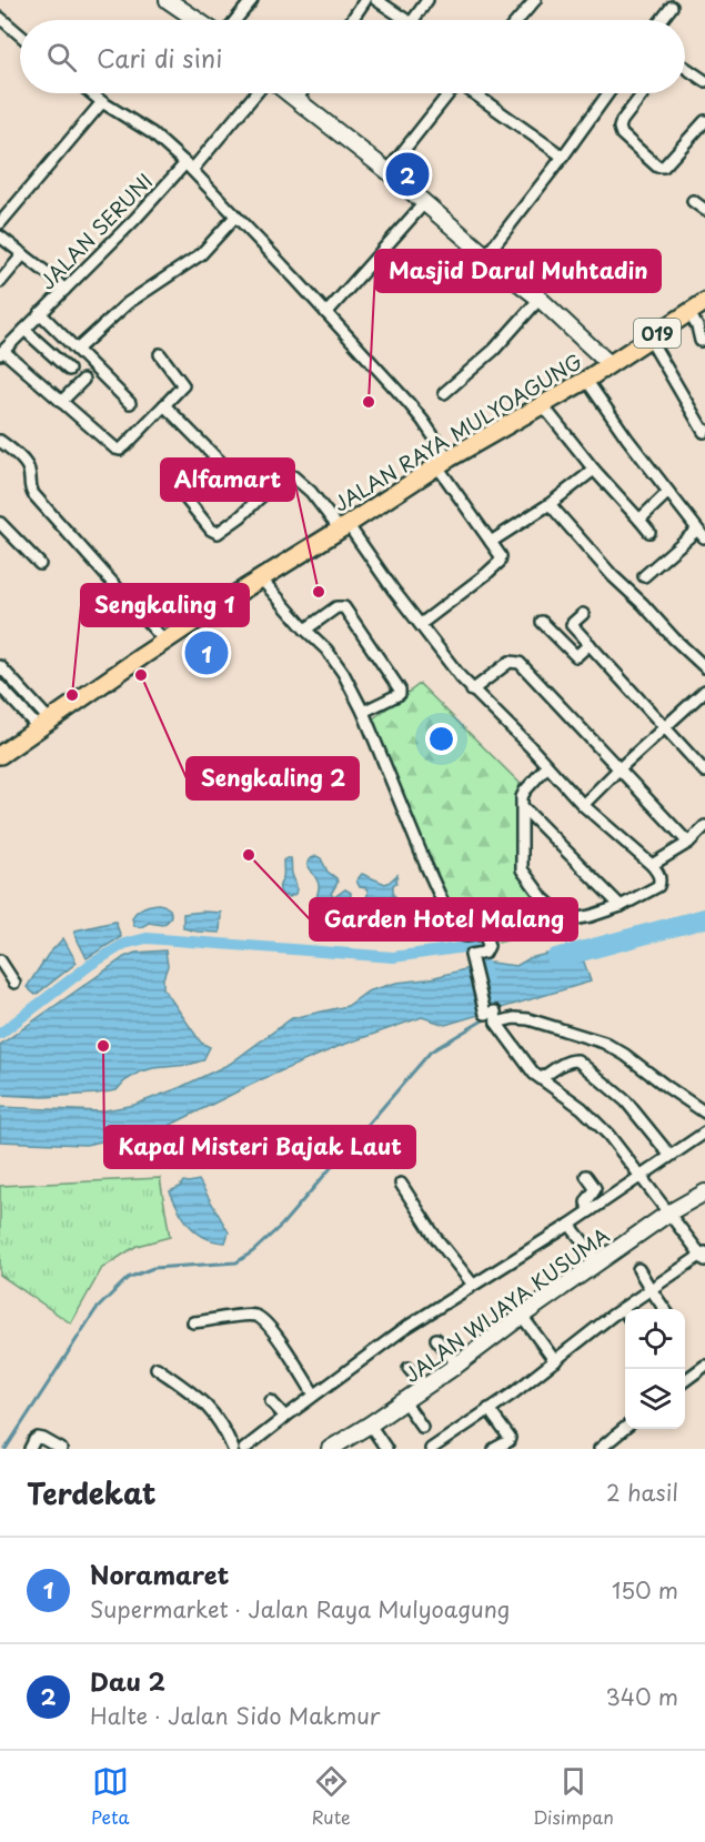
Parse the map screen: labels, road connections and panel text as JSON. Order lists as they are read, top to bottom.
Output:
{
  "streets": {
    "main road": ["019", "JALAN RAYA MULYOAGUNG", "JALAN WIJAYA KUSUMA"],
    "street": ["JALAN SERUNI"]
  },
  "places": [
    "Masjid Darul Muhtadin",
    "Alfamart",
    "Sengkaling 2",
    "Sengkaling 1",
    "Garden Hotel Malang",
    "Kapal Misteri Bajak Laut"
  ],
  "page": {
    "search": "Cari di sini",
    "pins": ["2", "1"],
    "heading": ["Terdekat", "2 hasil"],
    "list": [
      {
        "mark": "1",
        "name": "Noramaret",
        "note": "Supermarket · Jalan Raya Mulyoagung",
        "value": "150 m"
      },
      {
        "mark": "2",
        "name": "Dau 2",
        "note": "Halte · Jalan Sido Makmur",
        "value": "340 m"
      }
    ],
    "nav": ["Peta", "Rute", "Disimpan"]
  }
}
